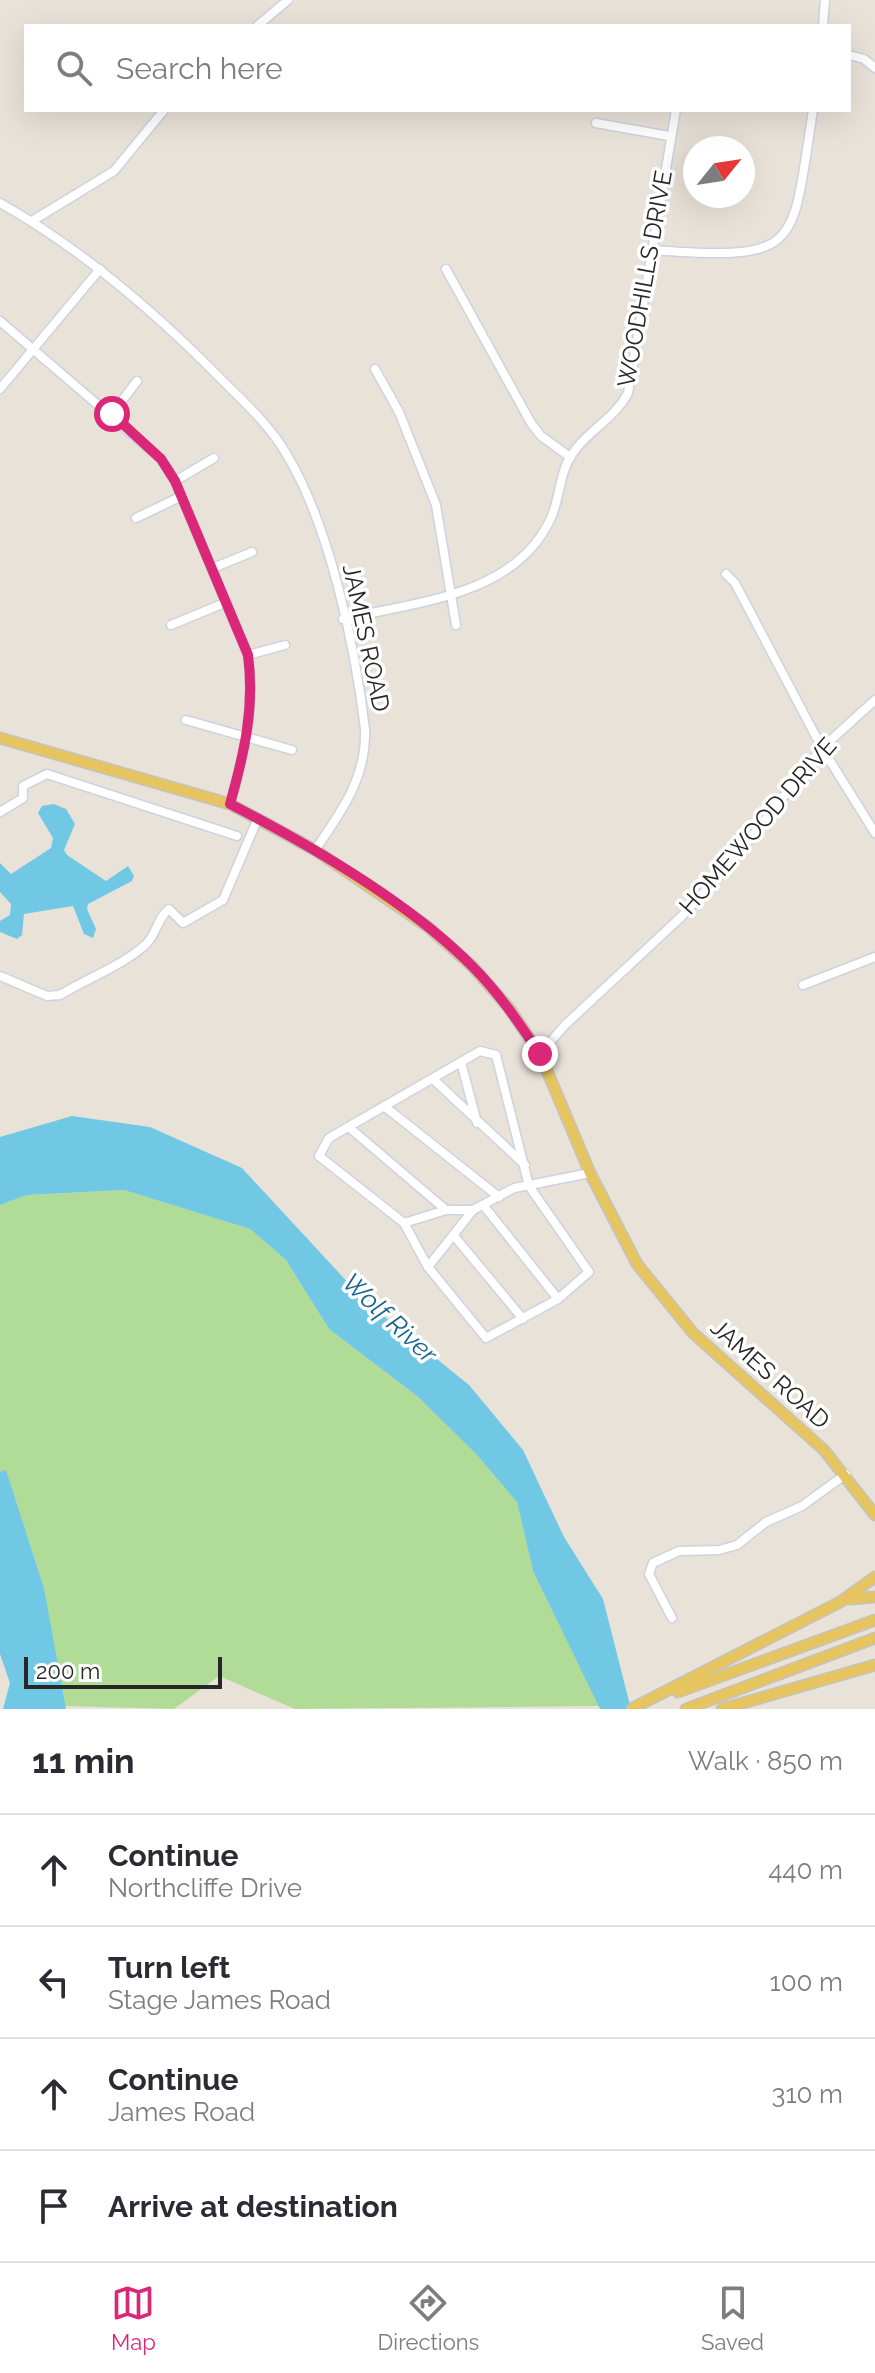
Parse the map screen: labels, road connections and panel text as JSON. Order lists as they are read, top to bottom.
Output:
{
  "streets": {
    "main road": ["JAMES ROAD"],
    "street": ["WOODHILLS DRIVE", "HOMEWOOD DRIVE"]
  },
  "crossings": [
    ["WOODHILLS DRIVE", "JAMES ROAD"],
    ["JAMES ROAD", "HOMEWOOD DRIVE"]
  ],
  "water": ["Wolf River"],
  "scale_bar": "200 m",
  "north": "top right",
  "page": {
    "search": "Search here",
    "scale": "200 m",
    "heading": ["11 min", "Walk · 850 m"],
    "list": [
      ["Continue", "Northcliffe Drive", "440 m"],
      ["Turn left", "Stage James Road", "100 m"],
      ["Continue", "James Road", "310 m"],
      "Arrive at destination"
    ],
    "nav": ["Map", "Directions", "Saved"]
  }
}
